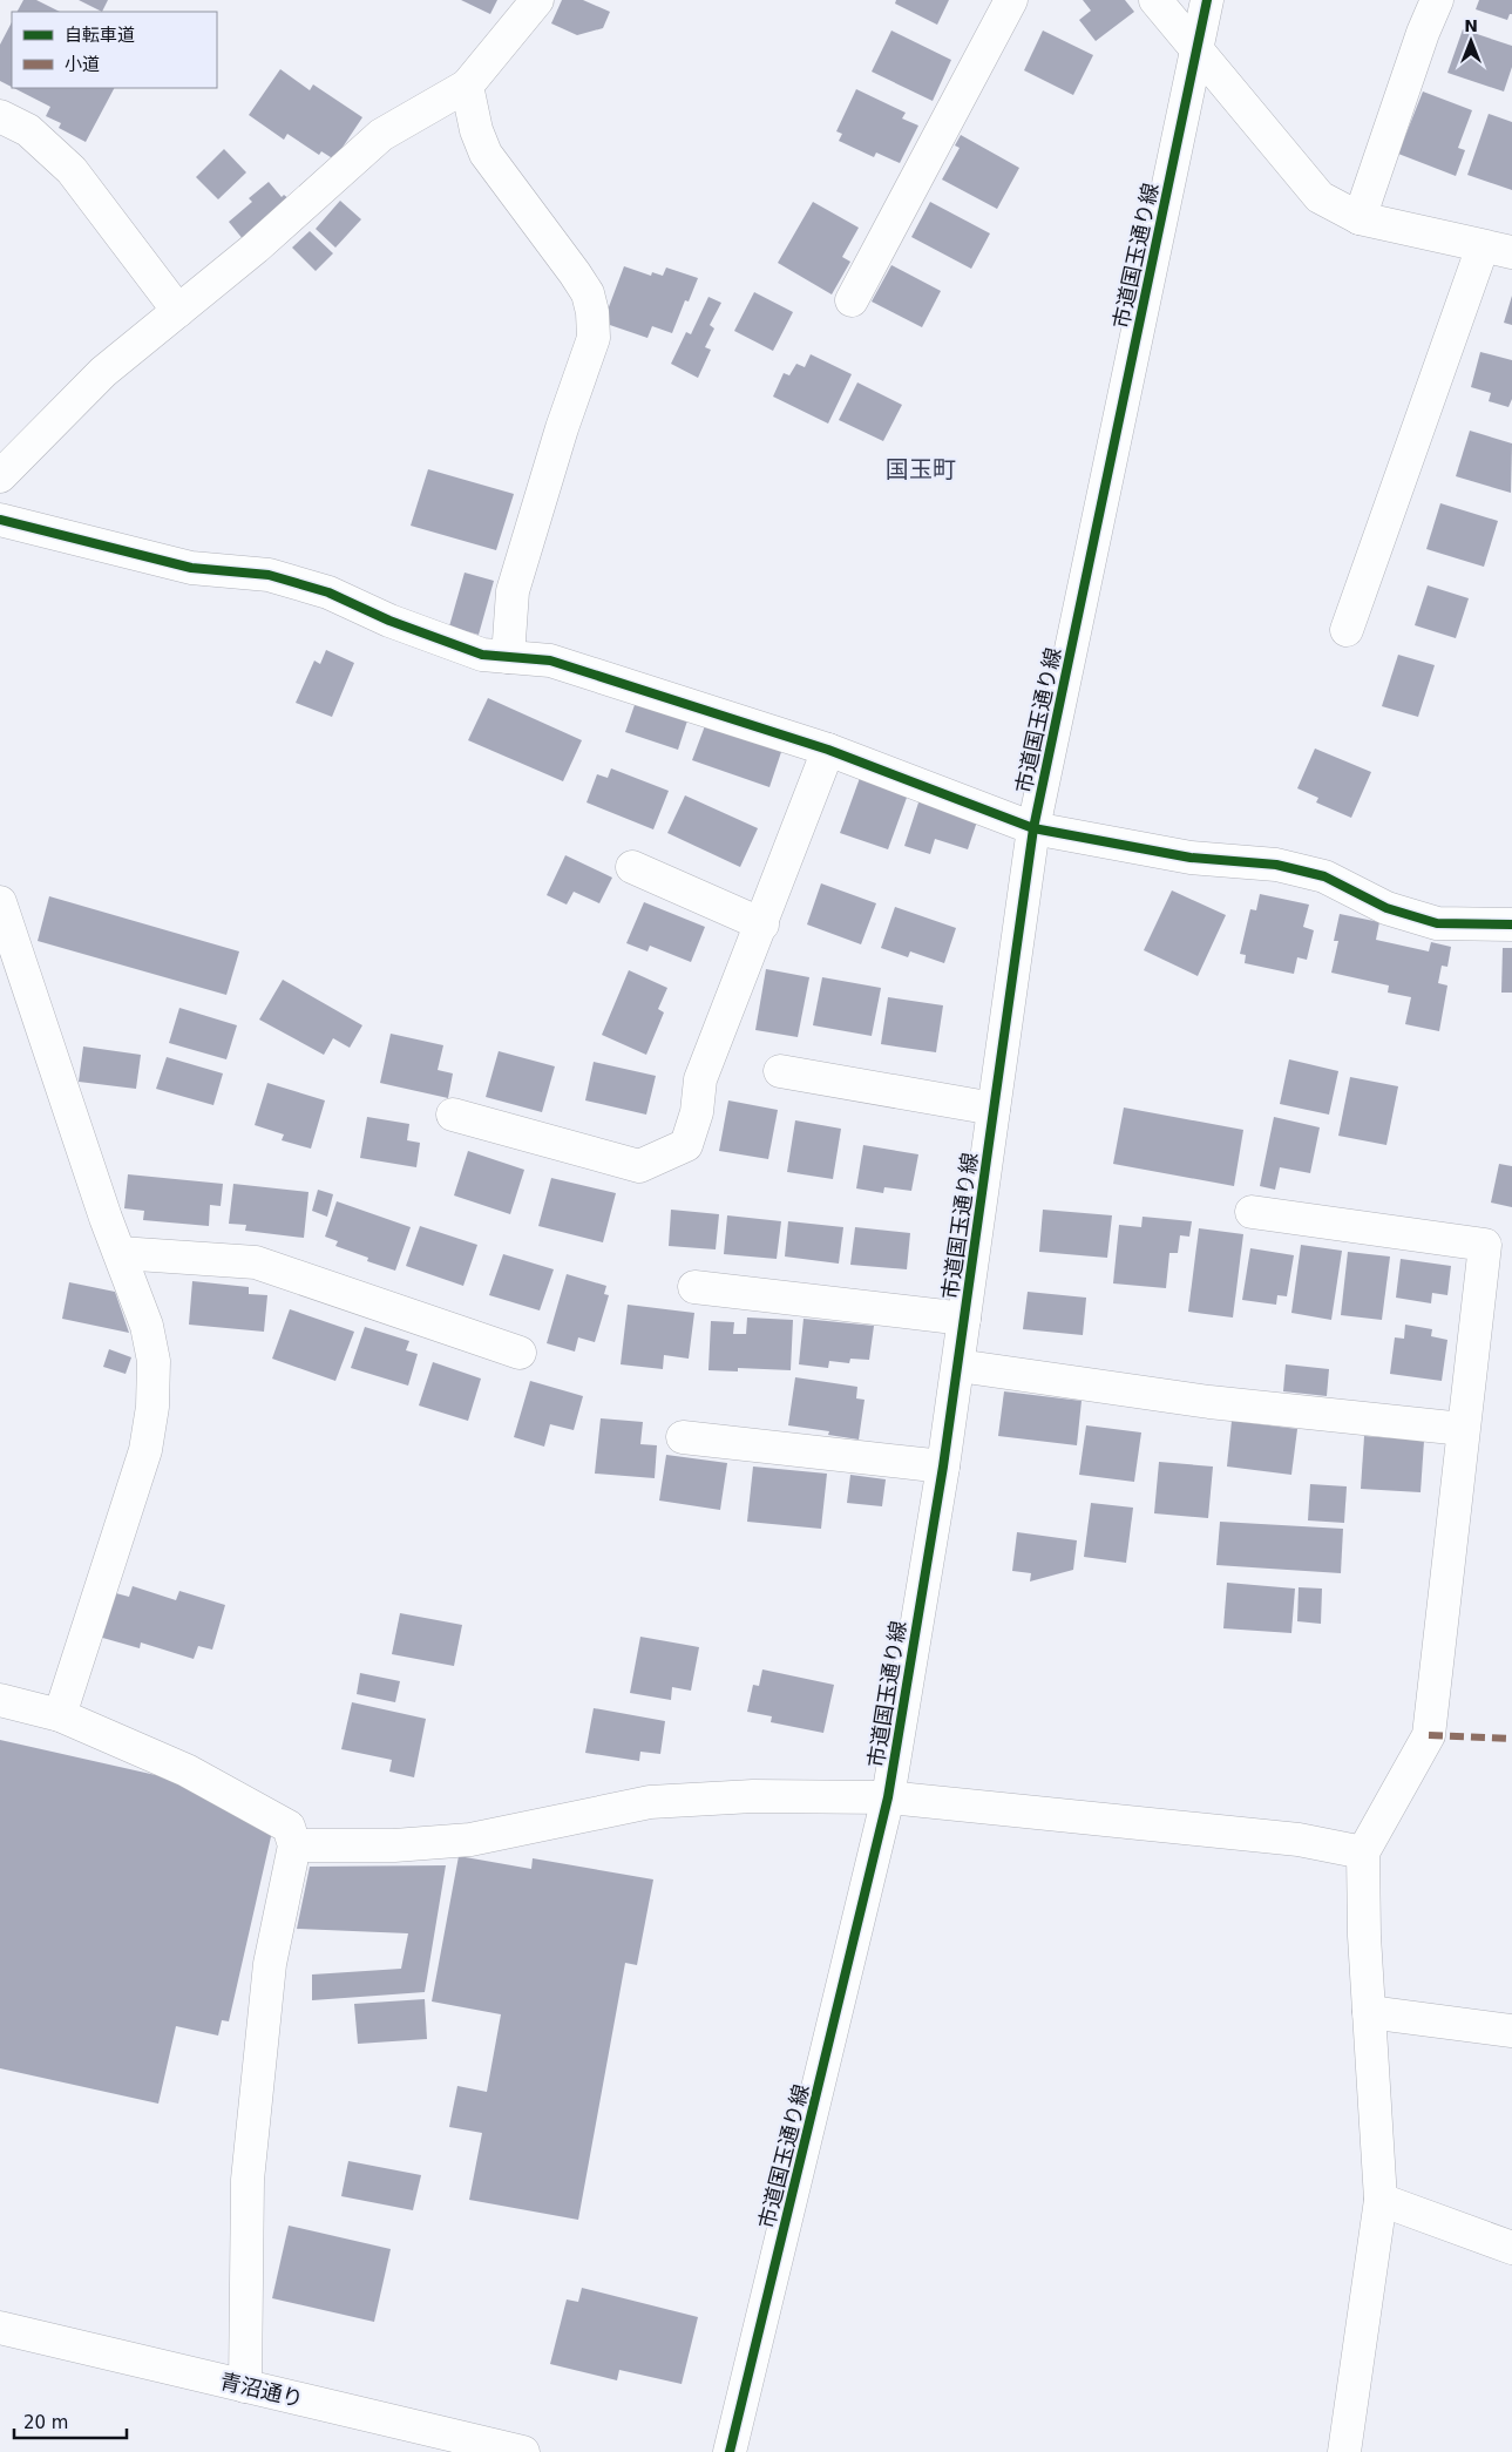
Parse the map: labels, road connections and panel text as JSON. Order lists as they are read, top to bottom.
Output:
{
  "streets": {
    "street": ["市道国玉通り線", "青沼通り"]
  },
  "districts": ["国玉町"],
  "legend": ["自転車道", "小道"],
  "scale_bar": "20 m",
  "north": "top"
}
